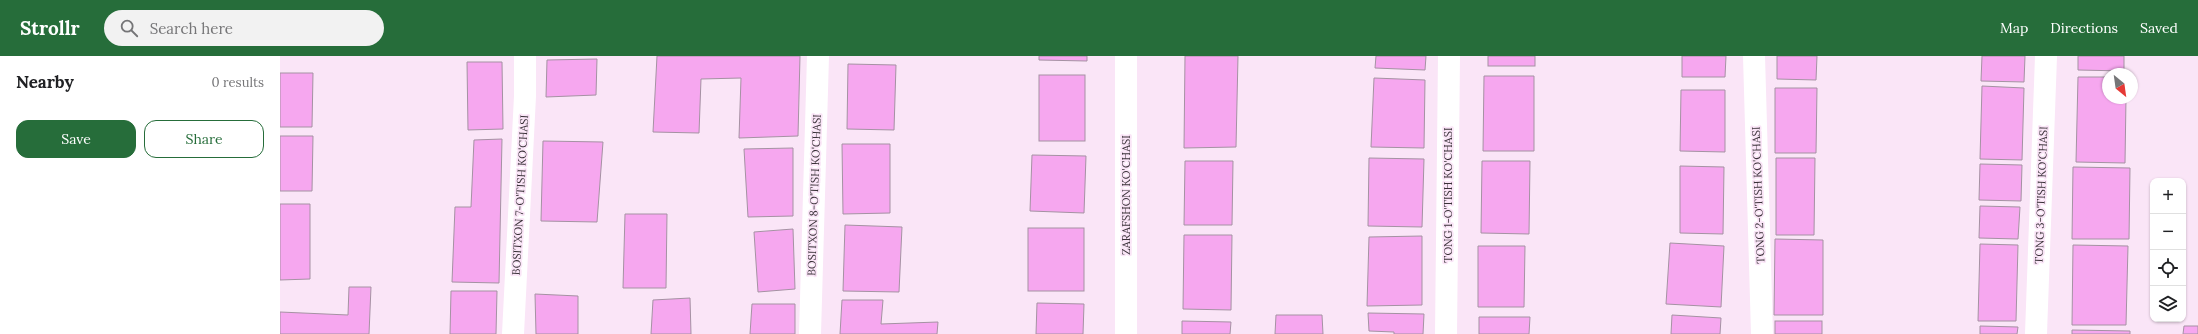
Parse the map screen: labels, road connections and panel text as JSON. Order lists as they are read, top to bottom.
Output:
{
  "streets": {
    "street": [
      "BOSITXON 7-O'TISH KO'CHASI",
      "BOSITXON 8-O'TISH KO'CHASI",
      "ZARAFSHON KO'CHASI",
      "TONG 1-O'TISH KO'CHASI",
      "TONG 2-O'TISH KO'CHASI",
      "TONG 3-O'TISH KO'CHASI"
    ]
  },
  "north": "bottom right",
  "page": {
    "header": "Strollr",
    "search": "Search here",
    "nav": ["Map", "Directions", "Saved"],
    "heading": ["Nearby", "0 results"],
    "buttons": ["Save", "Share"],
    "map_buttons": ["+", "−"]
  }
}
